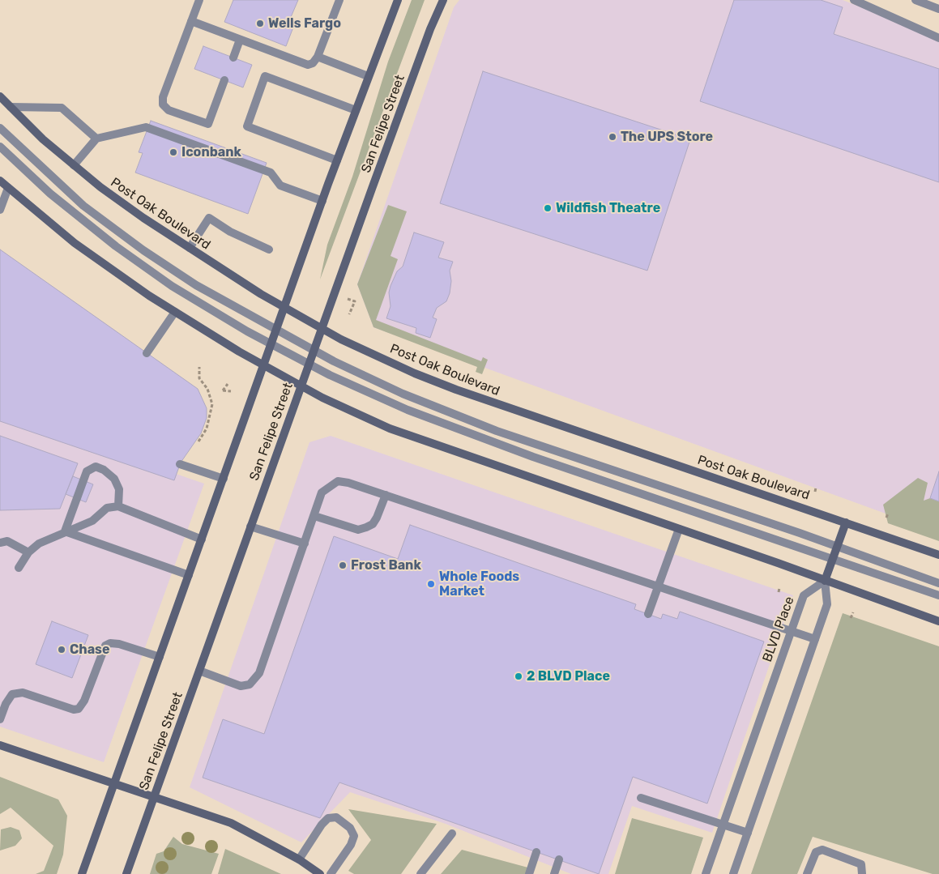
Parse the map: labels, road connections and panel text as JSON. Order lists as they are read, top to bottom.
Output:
{
  "streets": {
    "main road": ["San Felipe Street", "Post Oak Boulevard"],
    "street": ["BLVD Place"]
  },
  "crossings": [
    ["San Felipe Street", "Post Oak Boulevard"]
  ],
  "places": [
    "Wells Fargo",
    "The UPS Store",
    "Iconbank",
    "Wildfish Theatre",
    "Frost Bank",
    "Whole Foods Market",
    "Chase",
    "2 BLVD Place"
  ]
}
